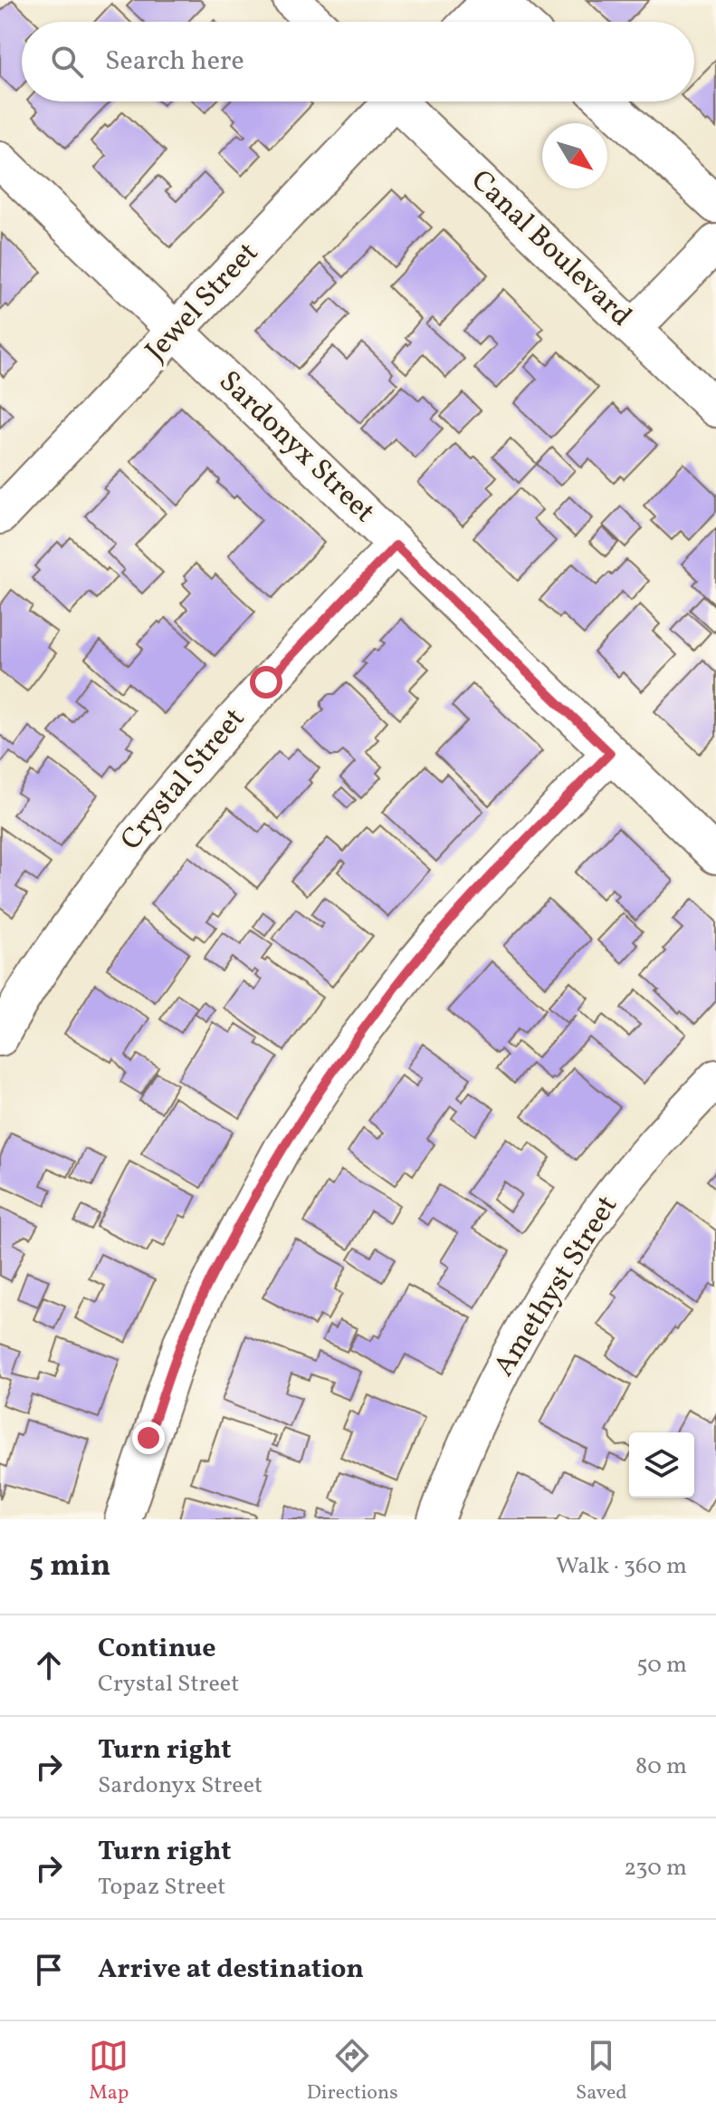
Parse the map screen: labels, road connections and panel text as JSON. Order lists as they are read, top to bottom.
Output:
{
  "streets": {
    "street": [
      "Canal Boulevard",
      "Jewel Street",
      "Sardonyx Street",
      "Crystal Street",
      "Amethyst Street"
    ]
  },
  "crossings": [
    ["Jewel Street", "Sardonyx Street"],
    ["Sardonyx Street", "Crystal Street"]
  ],
  "north": "bottom right",
  "page": {
    "search": "Search here",
    "heading": ["5 min", "Walk · 360 m"],
    "list": [
      ["Continue", "Crystal Street", "50 m"],
      ["Turn right", "Sardonyx Street", "80 m"],
      ["Turn right", "Topaz Street", "230 m"],
      "Arrive at destination"
    ],
    "nav": ["Map", "Directions", "Saved"]
  }
}
